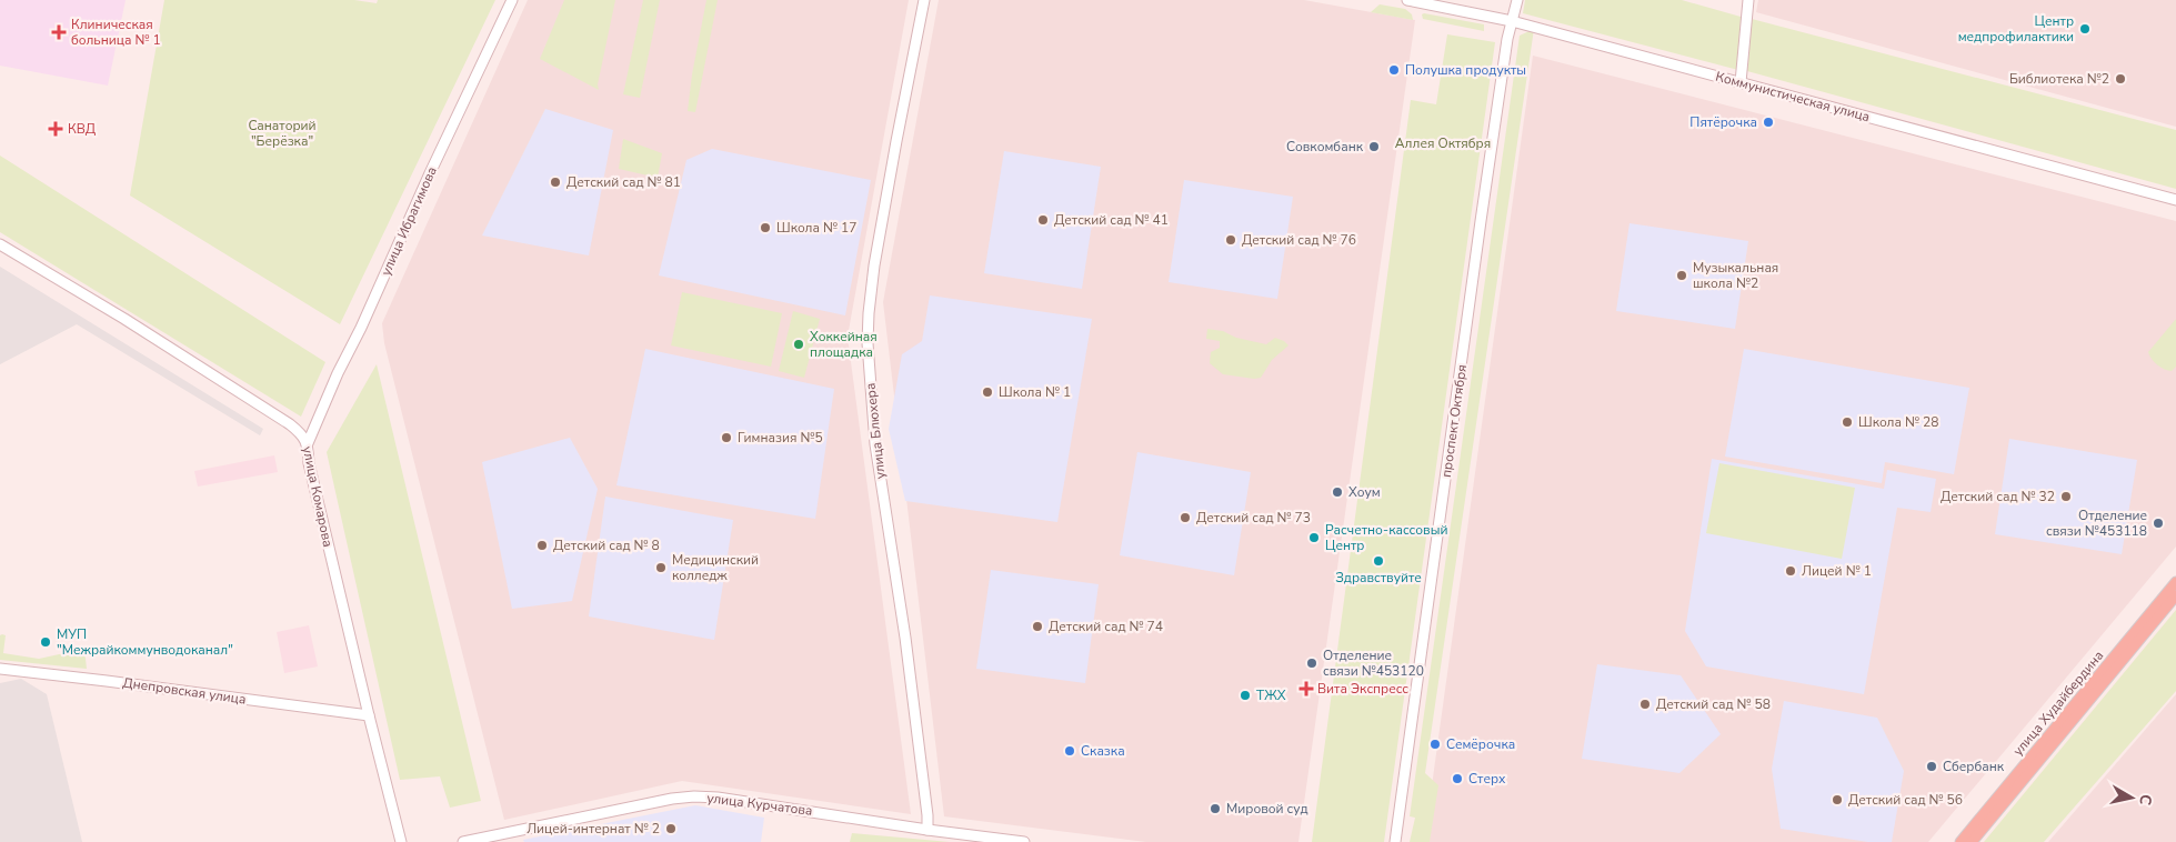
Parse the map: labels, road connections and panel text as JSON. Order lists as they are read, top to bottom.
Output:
{
  "streets": {
    "main road": [
      "Коммунистическая улица",
      "улица Ибрагимова",
      "проспект Октября",
      "улица Блюхера",
      "улица Комарова",
      "Днепровская улица",
      "улица Худайбердина",
      "улица Курчатова"
    ]
  },
  "crossings": [
    ["Коммунистическая улица", "проспект Октября"],
    ["улица Ибрагимова", "улица Комарова"],
    ["улица Блюхера", "улица Курчатова"],
    ["улица Комарова", "Днепровская улица"]
  ],
  "parks": ["Санаторий \"Берёзка\"", "Аллея Октября"],
  "places": {
    "other": [
      "Центр медпрофилактики",
      "Полушка продукты",
      "Библиотека №2",
      "Пятёрочка",
      "Совкомбанк",
      "Детский сад № 81",
      "Детский сад № 41",
      "Школа № 17",
      "Детский сад № 76",
      "Музыкальная школа №2",
      "Хоккейная площадка",
      "Школа № 1",
      "Школа № 28",
      "Гимназия №5",
      "Хоум",
      "Детский сад № 32",
      "Детский сад № 73",
      "Отделение связи №453118",
      "Расчетно-кассовый Центр",
      "Детский сад № 8",
      "Здравствуйте",
      "Медицинский колледж",
      "Лицей № 1",
      "Детский сад № 74",
      "МУП \"Межрайкоммунводоканал\"",
      "Отделение связи №453120",
      "ТЖХ",
      "Детский сад № 58",
      "Семёрочка",
      "Сказка",
      "Сбербанк",
      "Стерх",
      "Детский сад № 56",
      "Мировой суд",
      "Лицей-интернат № 2"
    ],
    "health": ["Клиническая больница № 1", "КВД", "Вита Экспресс"]
  },
  "north": "right"
}
